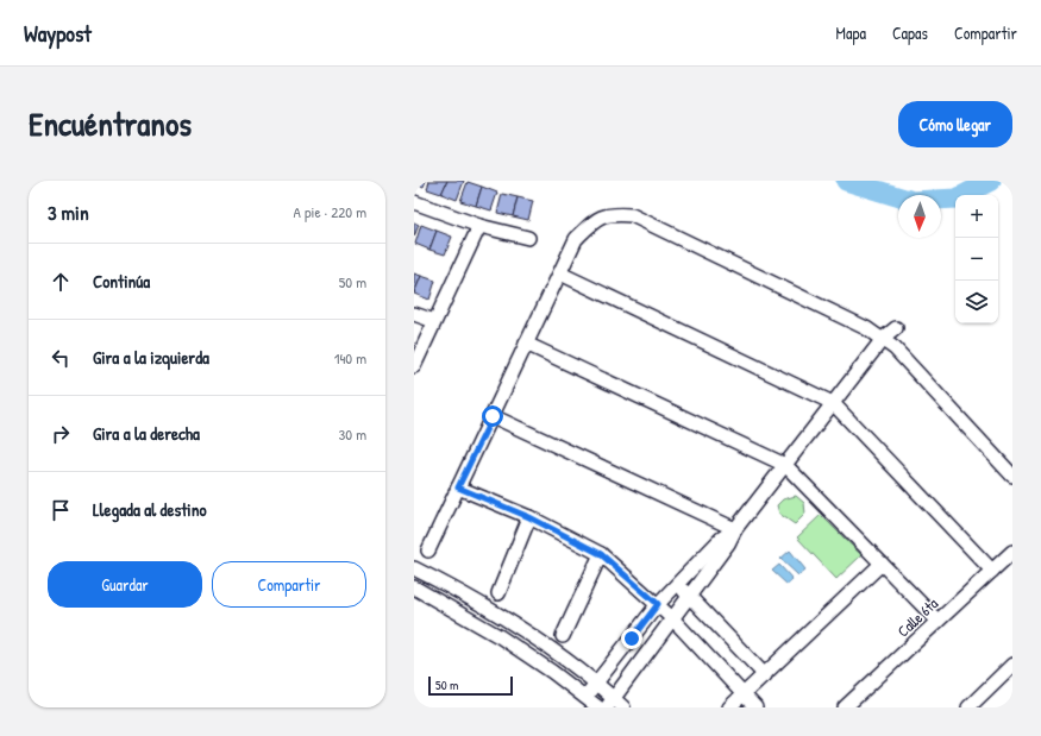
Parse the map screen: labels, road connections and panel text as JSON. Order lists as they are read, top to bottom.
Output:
{
  "streets": {
    "street": ["Calle 6ta"]
  },
  "scale_bar": "50 m",
  "north": "bottom",
  "page": {
    "header": "Waypost",
    "nav": ["Mapa", "Capas", "Compartir"],
    "title": "Encuéntranos",
    "buttons": [
      "Cómo llegar",
      ["Guardar", "Compartir"]
    ],
    "heading": ["3 min", "A pie · 220 m"],
    "map_buttons": ["+", "−"],
    "list": [
      ["Continúa", "50 m"],
      ["Gira a la izquierda", "140 m"],
      ["Gira a la derecha", "30 m"],
      "Llegada al destino"
    ],
    "scale": "50 m"
  }
}
